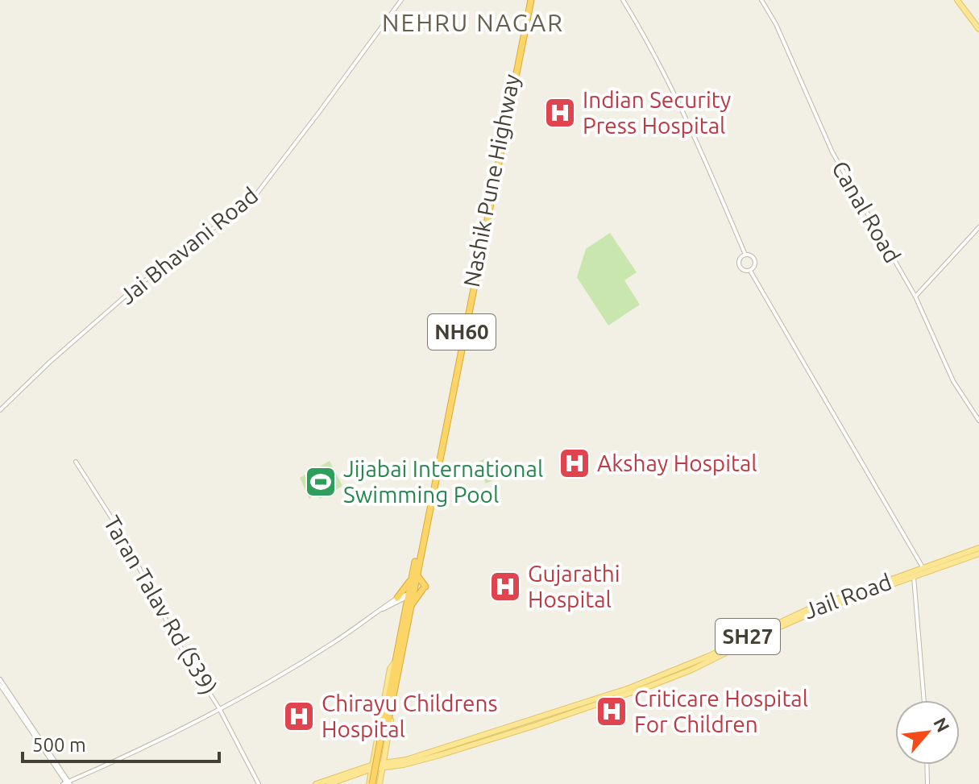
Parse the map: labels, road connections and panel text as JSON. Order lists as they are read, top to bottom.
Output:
{
  "streets": {
    "highway": ["Nashik Pune Highway", "NH60"],
    "main road": ["Jail Road", "SH27"],
    "street": ["Canal Road", "Jai Bhavani Road", "Taran Talav Rd (S39)"]
  },
  "districts": ["NEHRU NAGAR"],
  "places": {
    "hospital": [
      "Indian Security Press Hospital",
      "Akshay Hospital",
      "Gujarathi Hospital",
      "Criticare Hospital For Children",
      "Chirayu Childrens Hospital"
    ],
    "sports": ["Jijabai International Swimming Pool"]
  },
  "scale_bar": "500 m",
  "north": "top right"
}
